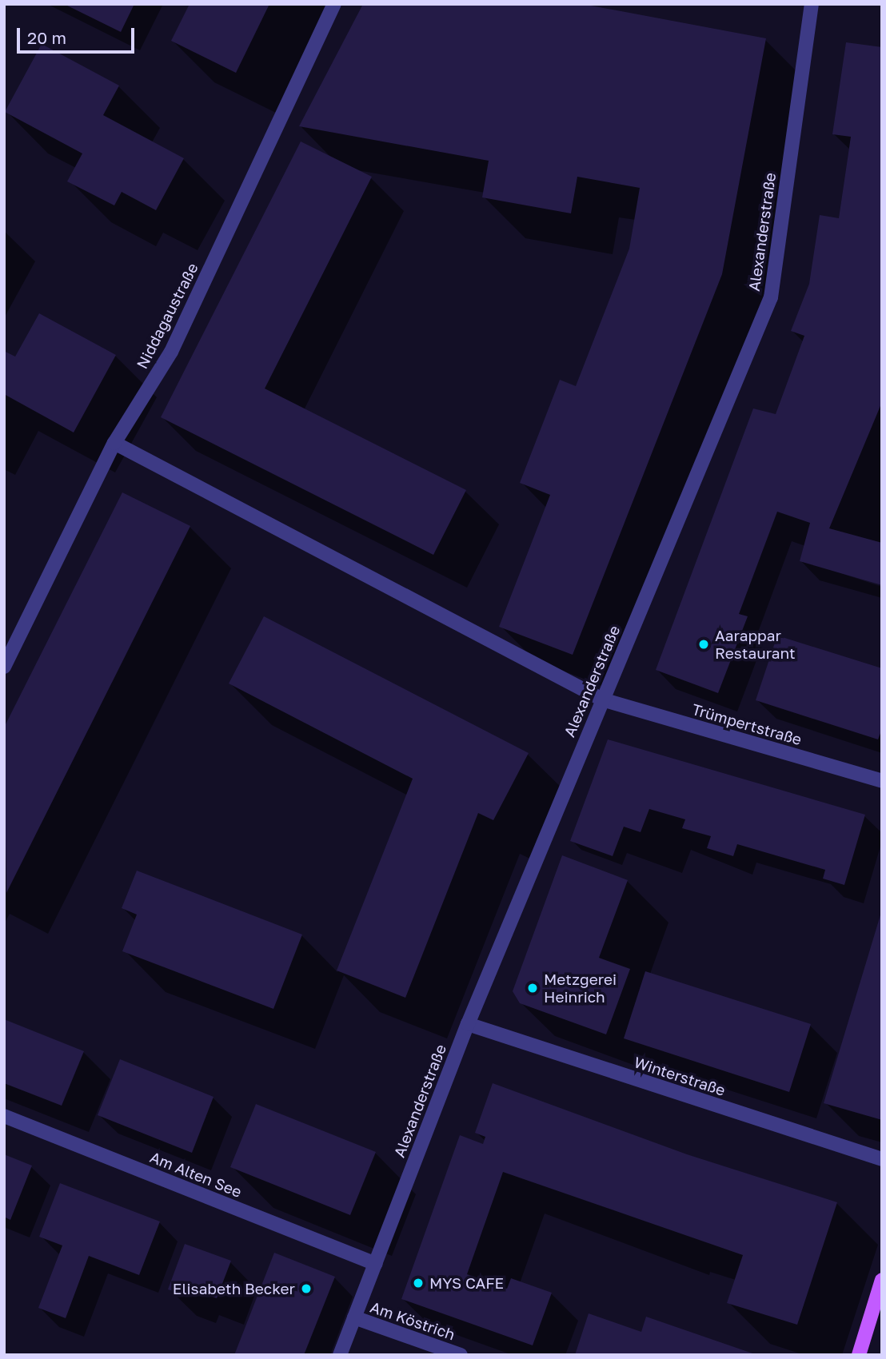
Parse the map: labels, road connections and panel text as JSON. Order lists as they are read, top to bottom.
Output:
{
  "streets": {
    "street": [
      "Alexanderstraße",
      "Niddagaustraße",
      "Trümpertstraße",
      "Winterstraße",
      "Am Alten See",
      "Am Köstrich"
    ]
  },
  "crossings": [
    ["Alexanderstraße", "Trümpertstraße"],
    ["Alexanderstraße", "Winterstraße"],
    ["Alexanderstraße", "Am Alten See"],
    ["Alexanderstraße", "Am Köstrich"],
    ["Niddagaustraße", "Trümpertstraße"]
  ],
  "places": [
    "Aarappar Restaurant",
    "Metzgerei Heinrich",
    "MYS CAFE",
    "Elisabeth Becker"
  ],
  "scale_bar": "20 m"
}
